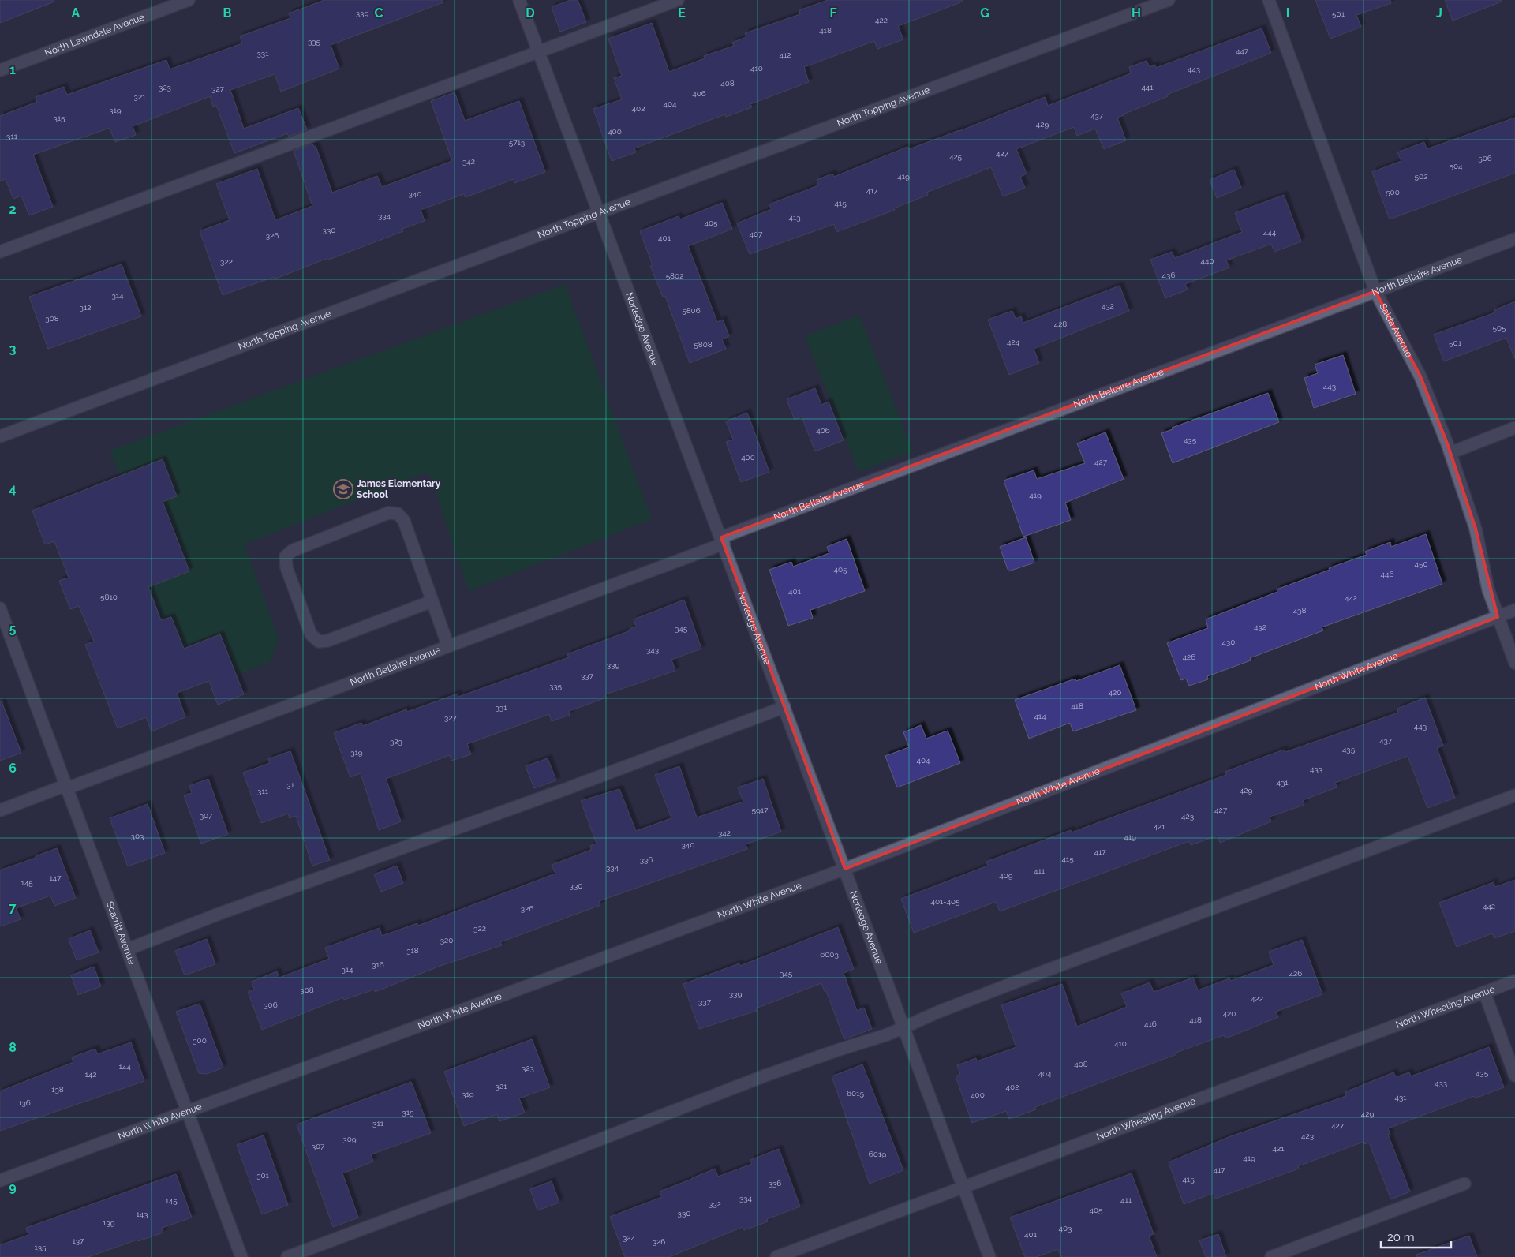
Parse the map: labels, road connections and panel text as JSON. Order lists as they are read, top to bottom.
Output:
{
  "streets": {
    "street": [
      "North Lawndale Avenue",
      "North Topping Avenue",
      "North Bellaire Avenue",
      "Norledge Avenue",
      "Saida Avenue",
      "North White Avenue",
      "Scarritt Avenue",
      "North Wheeling Avenue"
    ]
  },
  "crossings": [
    ["North Topping Avenue", "Norledge Avenue"],
    ["North Bellaire Avenue", "Norledge Avenue"],
    ["North Bellaire Avenue", "Saida Avenue"],
    ["North Bellaire Avenue", "Scarritt Avenue"],
    ["Norledge Avenue", "North White Avenue"],
    ["Norledge Avenue", "North Wheeling Avenue"],
    ["Saida Avenue", "North White Avenue"],
    ["North White Avenue", "Scarritt Avenue"]
  ],
  "places": {
    "school or university": ["James Elementary School"]
  },
  "house_numbers": [
    "339",
    "501",
    "422",
    "418",
    "335",
    "447",
    "331",
    "412",
    "410",
    "443",
    "408",
    "323",
    "441",
    "327",
    "406",
    "321",
    "404",
    "402",
    "319",
    "437",
    "315",
    "429",
    "400",
    "311",
    "5713",
    "427",
    "425",
    "506",
    "342",
    "504",
    "419",
    "502",
    "417",
    "500",
    "340",
    "415",
    "334",
    "413",
    "405",
    "330",
    "444",
    "407",
    "326",
    "401",
    "440",
    "322",
    "436",
    "5802",
    "314",
    "432",
    "312",
    "5806",
    "308",
    "428",
    "505",
    "424",
    "501",
    "5808",
    "443",
    "406",
    "435",
    "400",
    "427",
    "419",
    "450",
    "405",
    "446",
    "401",
    "5810",
    "442",
    "438",
    "432",
    "345",
    "430",
    "343",
    "426",
    "339",
    "337",
    "335",
    "420",
    "418",
    "331",
    "414",
    "327",
    "443",
    "437",
    "323",
    "435",
    "319",
    "404",
    "433",
    "431",
    "31",
    "429",
    "311",
    "5917",
    "427",
    "307",
    "423",
    "421",
    "342",
    "303",
    "419",
    "340",
    "417",
    "415",
    "336",
    "334",
    "411",
    "409",
    "147",
    "145",
    "330",
    "401-405",
    "442",
    "326",
    "322",
    "320",
    "318",
    "6003",
    "316",
    "314",
    "345",
    "426",
    "308",
    "339",
    "422",
    "337",
    "306",
    "420",
    "418",
    "416",
    "300",
    "410",
    "408",
    "144",
    "323",
    "435",
    "404",
    "142",
    "433",
    "321",
    "402",
    "138",
    "6015",
    "319",
    "400",
    "431",
    "136",
    "315",
    "429",
    "311",
    "427",
    "423",
    "309",
    "307",
    "421",
    "6019",
    "419",
    "417",
    "301",
    "415",
    "336",
    "334",
    "411",
    "145",
    "332",
    "405",
    "330",
    "143",
    "139",
    "403",
    "401",
    "324",
    "137",
    "326",
    "135"
  ],
  "scale_bar": "20 m",
  "grid": {
    "columns": [
      "A",
      "B",
      "C",
      "D",
      "E",
      "F",
      "G",
      "H",
      "I",
      "J"
    ],
    "rows": [
      "1",
      "2",
      "3",
      "4",
      "5",
      "6",
      "7",
      "8",
      "9"
    ]
  }
}
